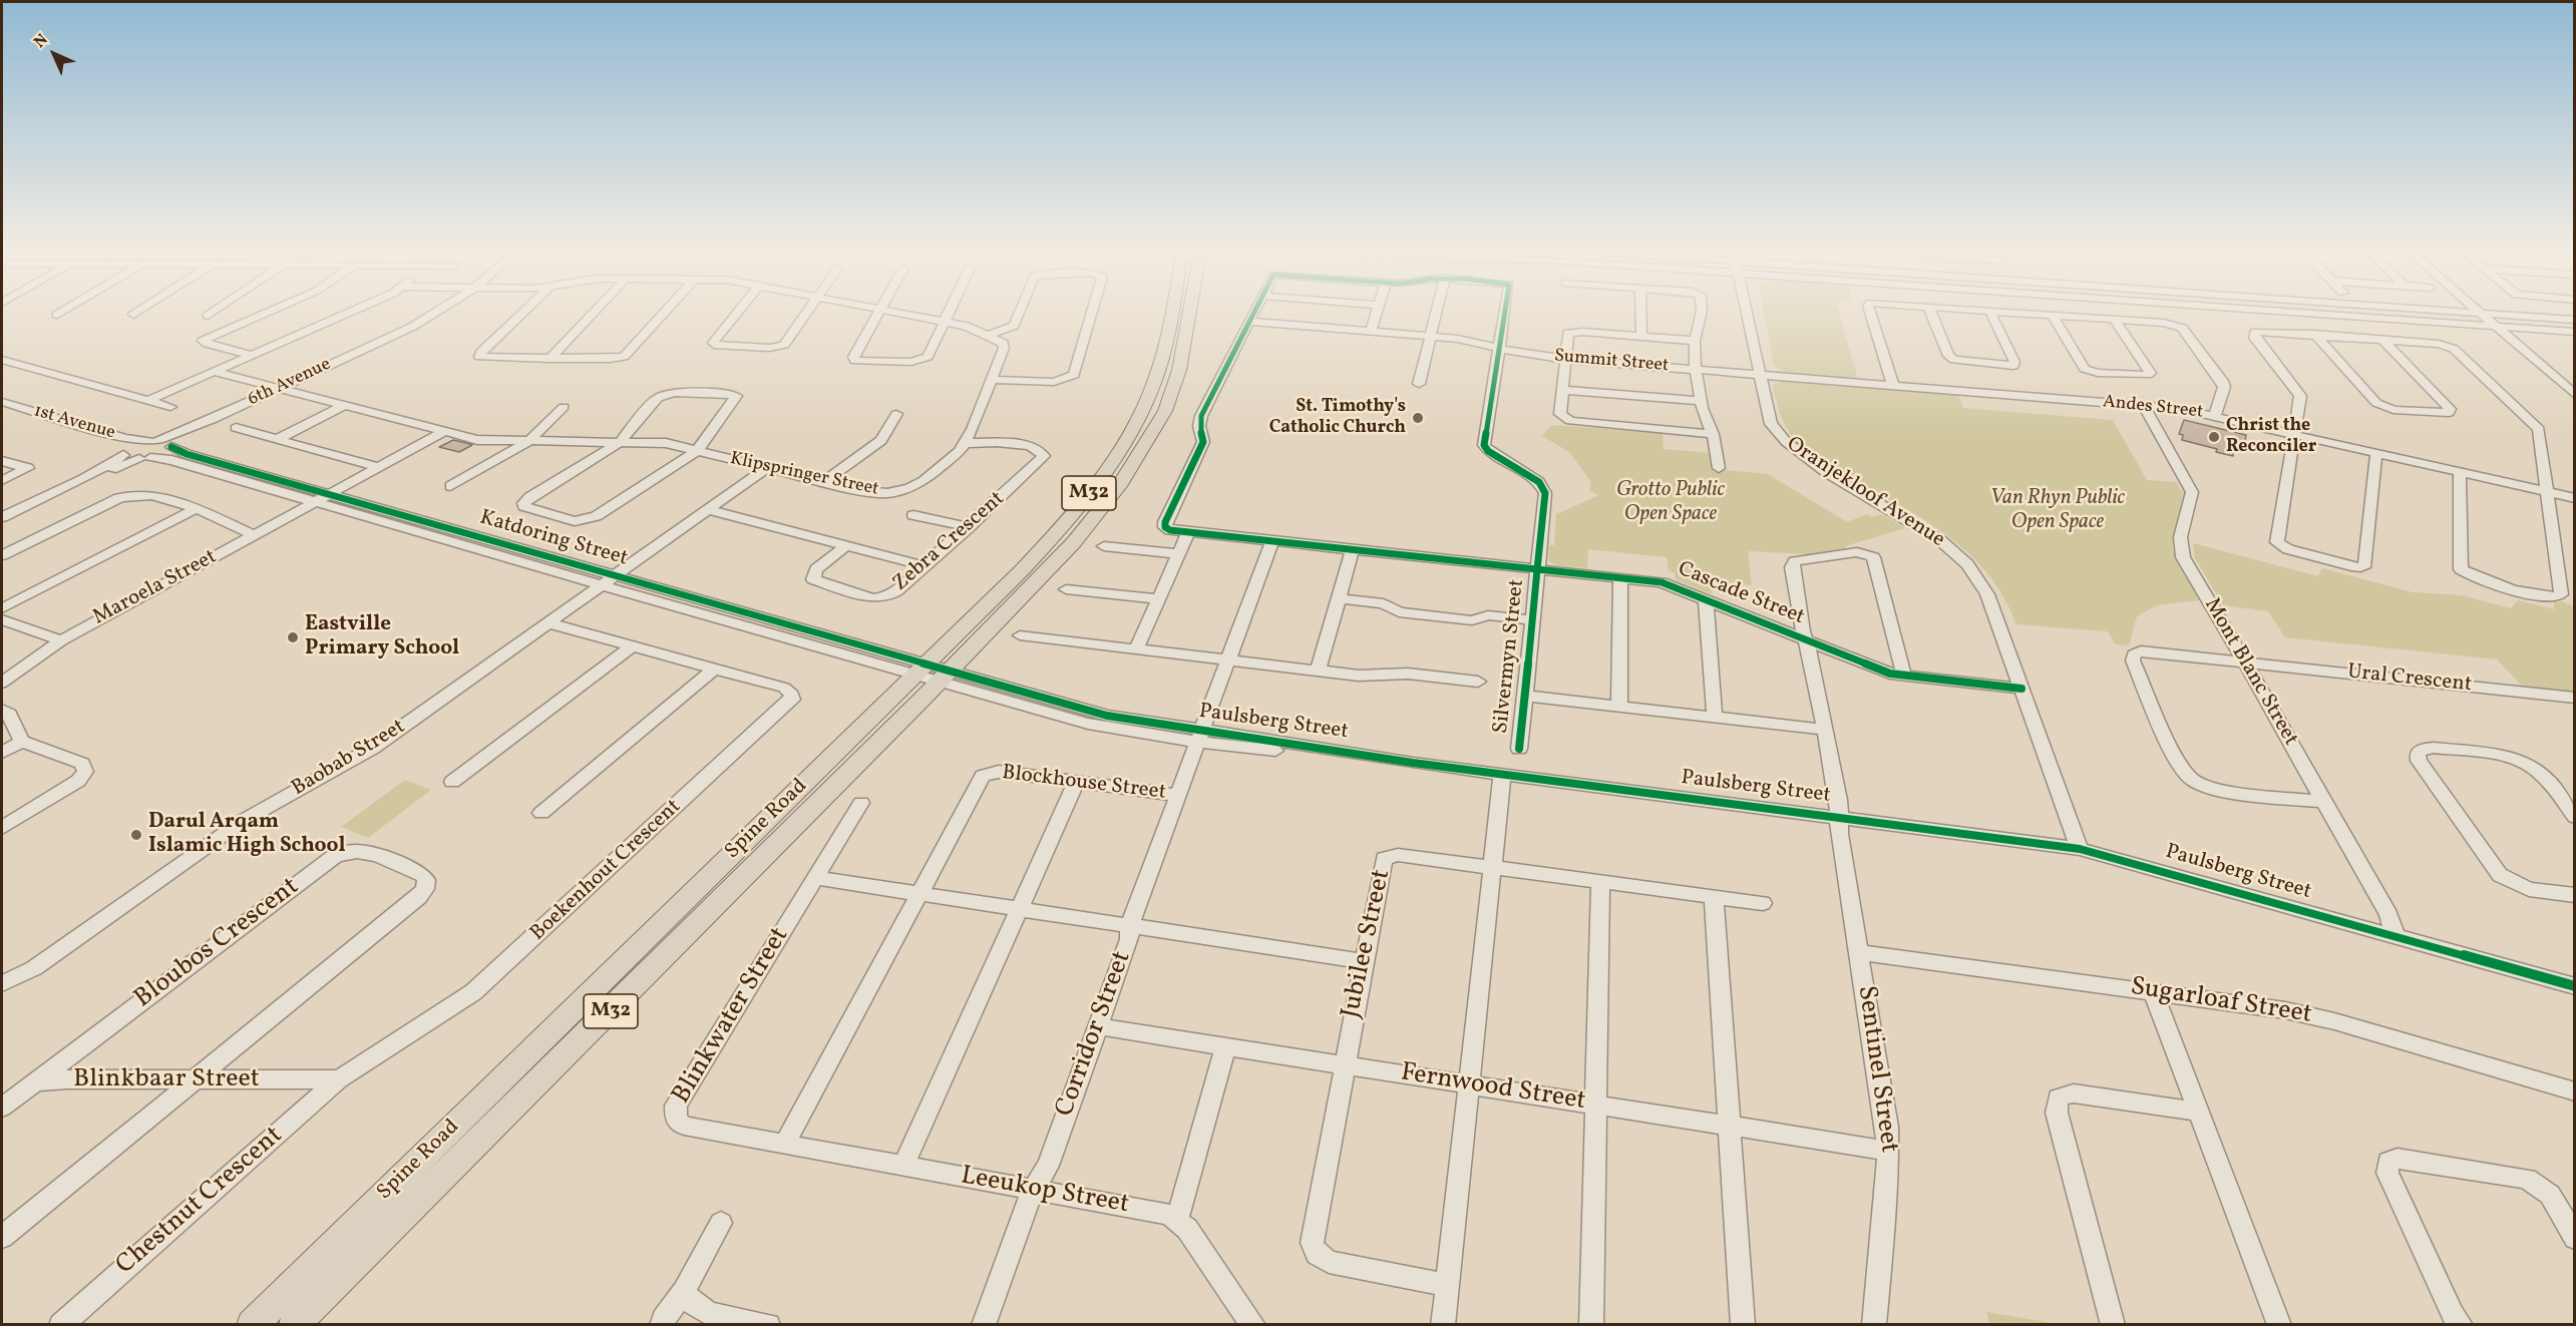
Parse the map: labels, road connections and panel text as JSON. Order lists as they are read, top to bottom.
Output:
{
  "streets": {
    "main road": ["M32", "Spine Road"],
    "street": [
      "Summit Street",
      "6th Avenue",
      "Andes Street",
      "1st Avenue",
      "Klipspringer Street",
      "Oranjekloof Avenue",
      "Katdoring Street",
      "Zebra Crescent",
      "Maroela Street",
      "Cascade Street",
      "Silvermyn Street",
      "Mont Blanc Street",
      "Ural Crescent",
      "Paulsberg Street",
      "Baobab Street",
      "Blockhouse Street",
      "Boekenhout Crescent",
      "Bloubos Crescent",
      "Jubilee Street",
      "Sugarloaf Street",
      "Blinkwater Street",
      "Corridor Street",
      "Sentinel Street",
      "Blinkbaar Street",
      "Fernwood Street",
      "Leeukop Street",
      "Chestnut Crescent"
    ]
  },
  "crossings": [
    ["Summit Street", "Andes Street"],
    ["Summit Street", "Oranjekloof Avenue"],
    ["Summit Street", "Silvermyn Street"],
    ["6th Avenue", "1st Avenue"],
    ["6th Avenue", "Klipspringer Street"],
    ["6th Avenue", "Katdoring Street"],
    ["Andes Street", "Oranjekloof Avenue"],
    ["Andes Street", "Mont Blanc Street"],
    ["1st Avenue", "Katdoring Street"],
    ["Klipspringer Street", "Zebra Crescent"],
    ["Klipspringer Street", "Maroela Street"],
    ["Klipspringer Street", "Baobab Street"],
    ["Oranjekloof Avenue", "Cascade Street"],
    ["Oranjekloof Avenue", "Paulsberg Street"],
    ["Katdoring Street", "Maroela Street"],
    ["Katdoring Street", "Paulsberg Street"],
    ["Katdoring Street", "Baobab Street"],
    ["Katdoring Street", "Spine Road"],
    ["Cascade Street", "Silvermyn Street"],
    ["Cascade Street", "Corridor Street"],
    ["Cascade Street", "Sentinel Street"],
    ["Mont Blanc Street", "Ural Crescent"],
    ["Mont Blanc Street", "Paulsberg Street"],
    ["Paulsberg Street", "Spine Road"],
    ["Paulsberg Street", "Corridor Street"],
    ["Paulsberg Street", "Sentinel Street"],
    ["Blockhouse Street", "Blinkwater Street"],
    ["Blockhouse Street", "Corridor Street"],
    ["Blockhouse Street", "Leeukop Street"],
    ["Boekenhout Crescent", "Blinkbaar Street"],
    ["Boekenhout Crescent", "Chestnut Crescent"],
    ["Bloubos Crescent", "Blinkbaar Street"],
    ["Jubilee Street", "Fernwood Street"],
    ["Sugarloaf Street", "Sentinel Street"],
    ["Blinkwater Street", "Leeukop Street"],
    ["Corridor Street", "Fernwood Street"],
    ["Corridor Street", "Leeukop Street"],
    ["Sentinel Street", "Fernwood Street"],
    ["Blinkbaar Street", "Chestnut Crescent"]
  ],
  "parks": ["Grotto Public Open Space", "Van Rhyn Public Open Space"],
  "places": [
    "St. Timothy's Catholic Church",
    "Christ the Reconciler",
    "Eastville Primary School",
    "Darul Arqam Islamic High School"
  ],
  "north": "top left"
}
